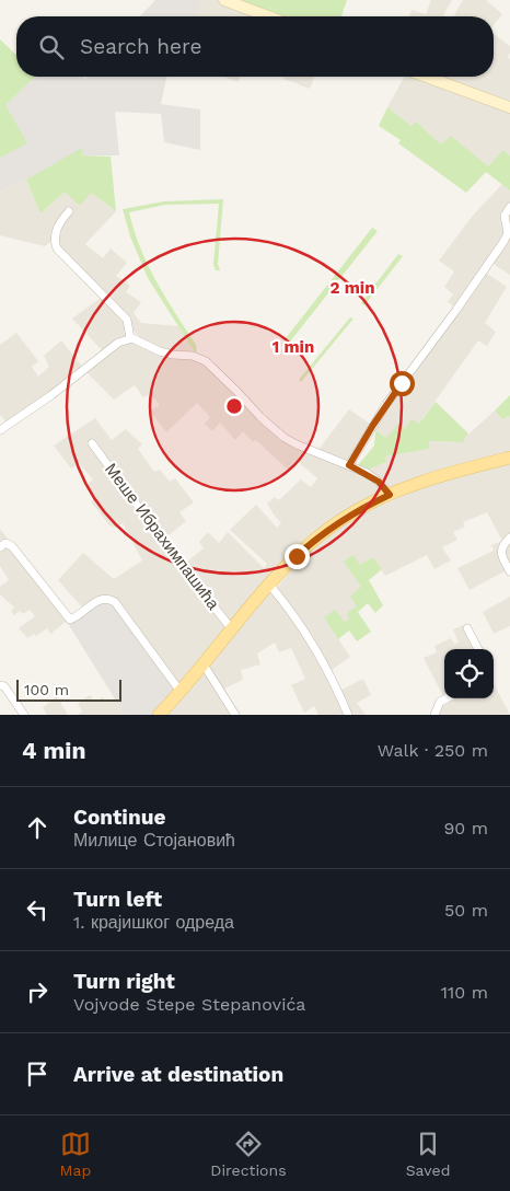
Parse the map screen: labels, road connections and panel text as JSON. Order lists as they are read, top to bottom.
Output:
{
  "streets": {
    "street": ["Меше Ибрахимпашића"]
  },
  "scale_bar": "100 m",
  "page": {
    "search": "Search here",
    "scale": "100 m",
    "heading": ["4 min", "Walk · 250 m"],
    "list": [
      ["Continue", "Милице Стојановић", "90 m"],
      ["Turn left", "1. крајишког одреда", "50 m"],
      ["Turn right", "Vojvode Stepe Stepanovića", "110 m"],
      "Arrive at destination"
    ],
    "nav": ["Map", "Directions", "Saved"]
  },
  "rings": ["2 min", "1 min"]
}
